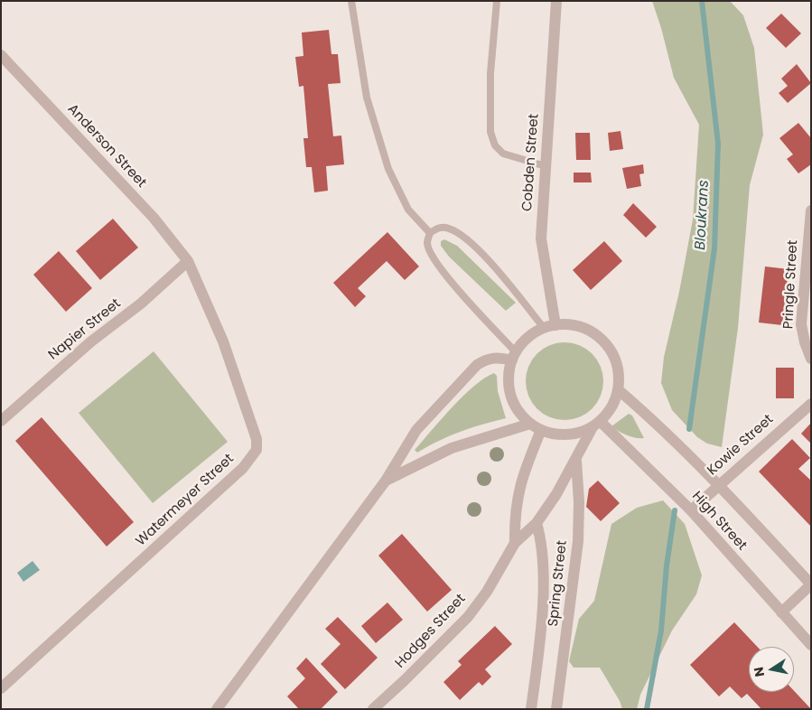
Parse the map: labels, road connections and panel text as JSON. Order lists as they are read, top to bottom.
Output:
{
  "streets": {
    "street": [
      "Anderson Street",
      "Cobden Street",
      "Pringle Street",
      "Napier Street",
      "Kowie Street",
      "Watermeyer Street",
      "High Street",
      "Spring Street",
      "Hodges Street"
    ]
  },
  "crossings": [
    ["Anderson Street", "Napier Street"],
    ["Anderson Street", "Watermeyer Street"],
    ["Cobden Street", "High Street"],
    ["Cobden Street", "Hodges Street"],
    ["Napier Street", "Watermeyer Street"],
    ["Kowie Street", "High Street"],
    ["High Street", "Hodges Street"],
    ["Spring Street", "Hodges Street"]
  ],
  "water": ["Bloukrans"],
  "north": "left"
}
